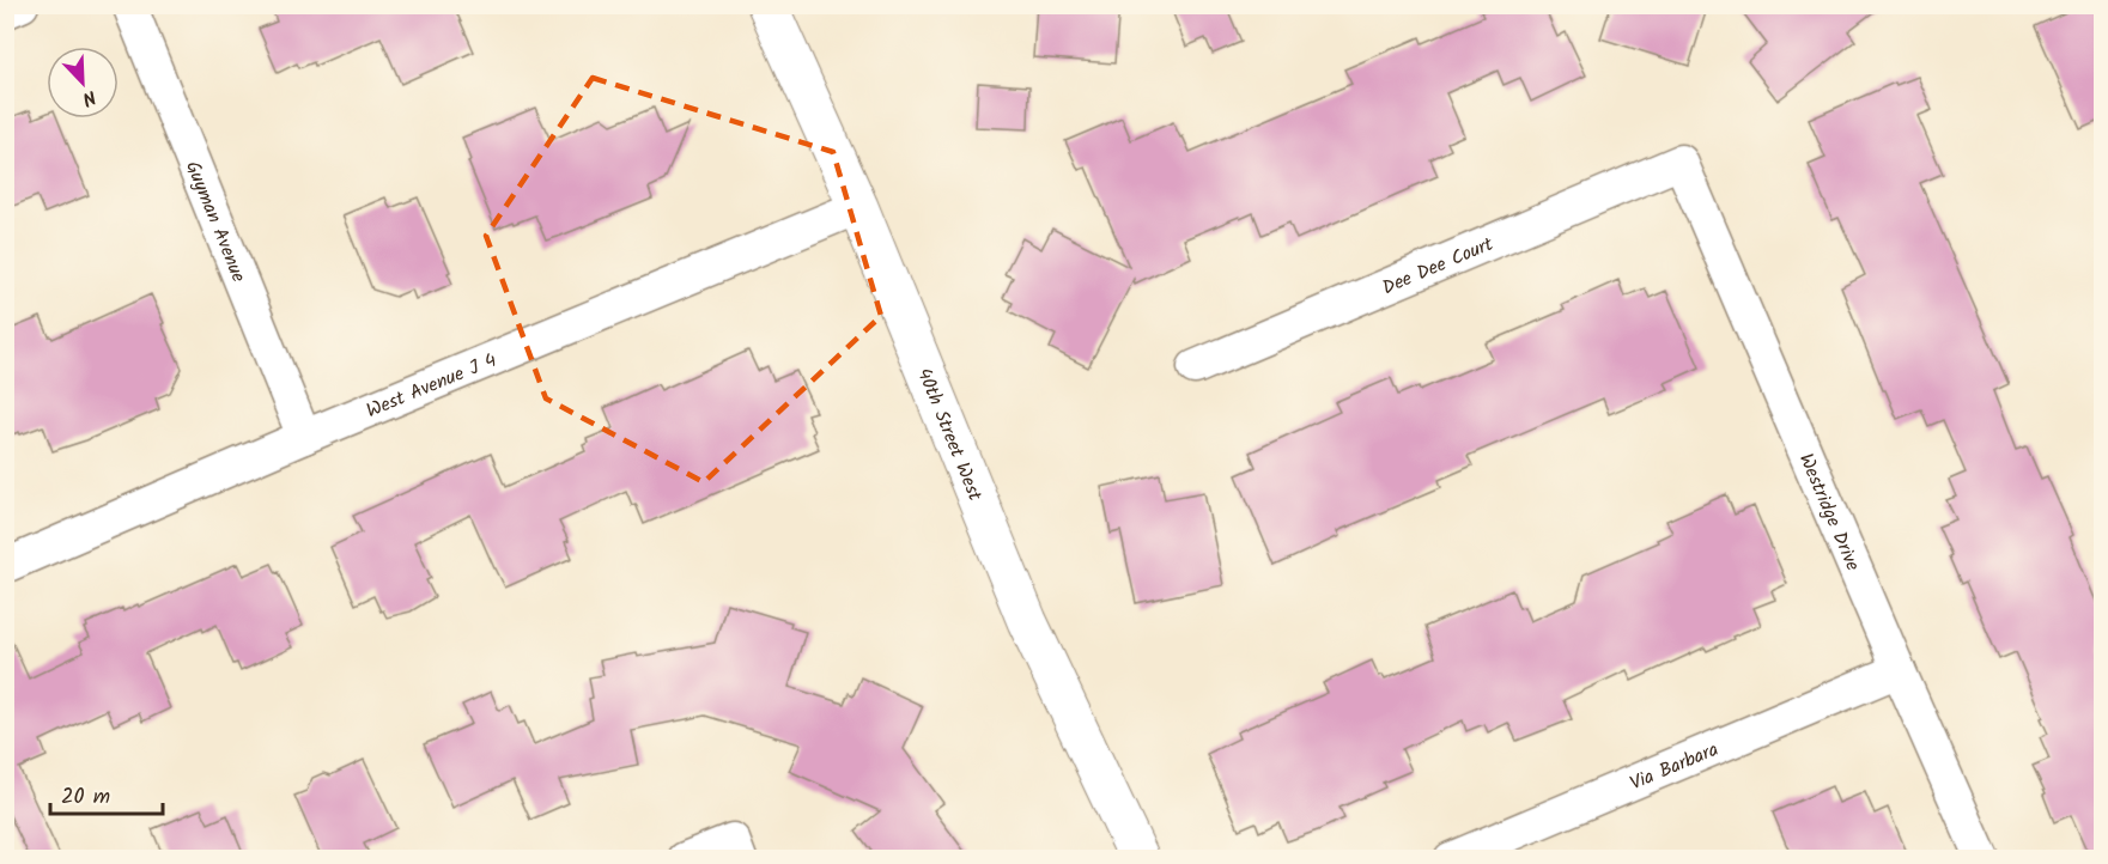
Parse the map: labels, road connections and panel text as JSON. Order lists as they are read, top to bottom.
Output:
{
  "streets": {
    "main road": ["40th Street West"],
    "street": [
      "Guyman Avenue",
      "Dee Dee Court",
      "West Avenue J 4",
      "Westridge Drive",
      "Via Barbara"
    ]
  },
  "crossings": [
    ["Guyman Avenue", "West Avenue J 4"],
    ["Dee Dee Court", "Westridge Drive"],
    ["West Avenue J 4", "40th Street West"],
    ["Westridge Drive", "Via Barbara"]
  ],
  "scale_bar": "20 m",
  "north": "bottom right"
}
